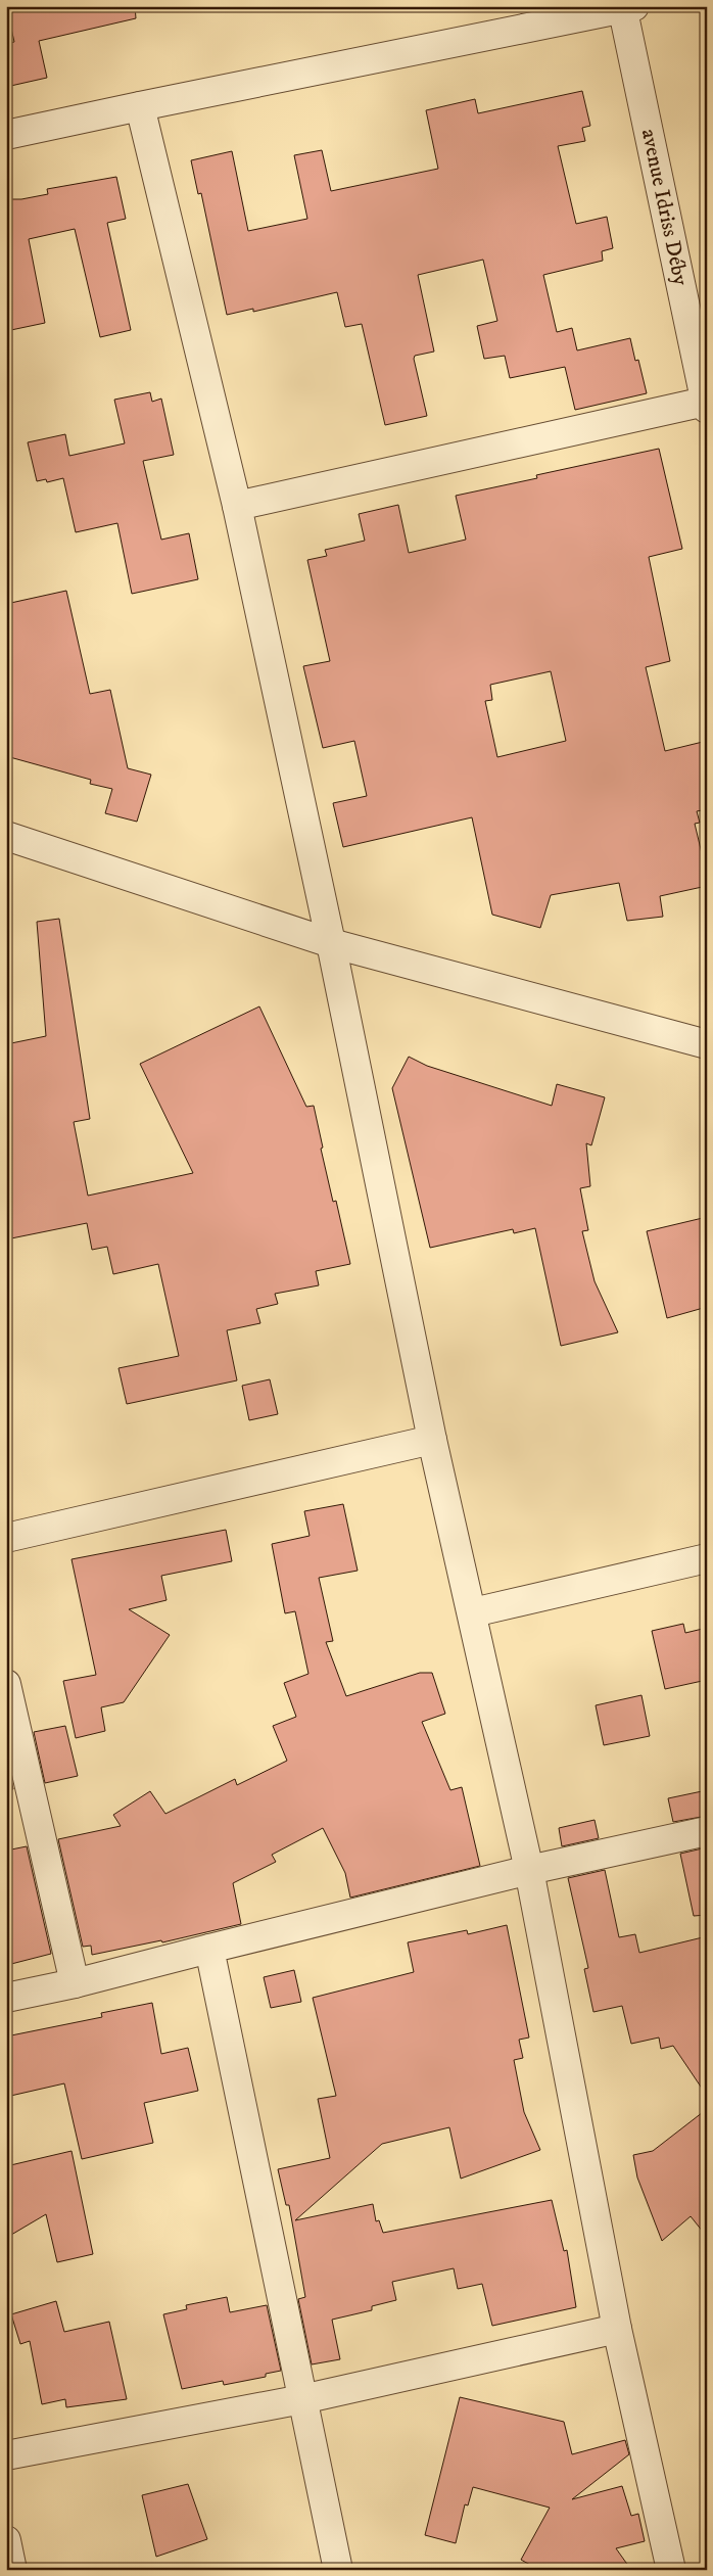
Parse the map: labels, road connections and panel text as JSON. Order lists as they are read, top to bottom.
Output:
{
  "streets": {
    "street": ["avenue Idriss Déby"]
  }
}
